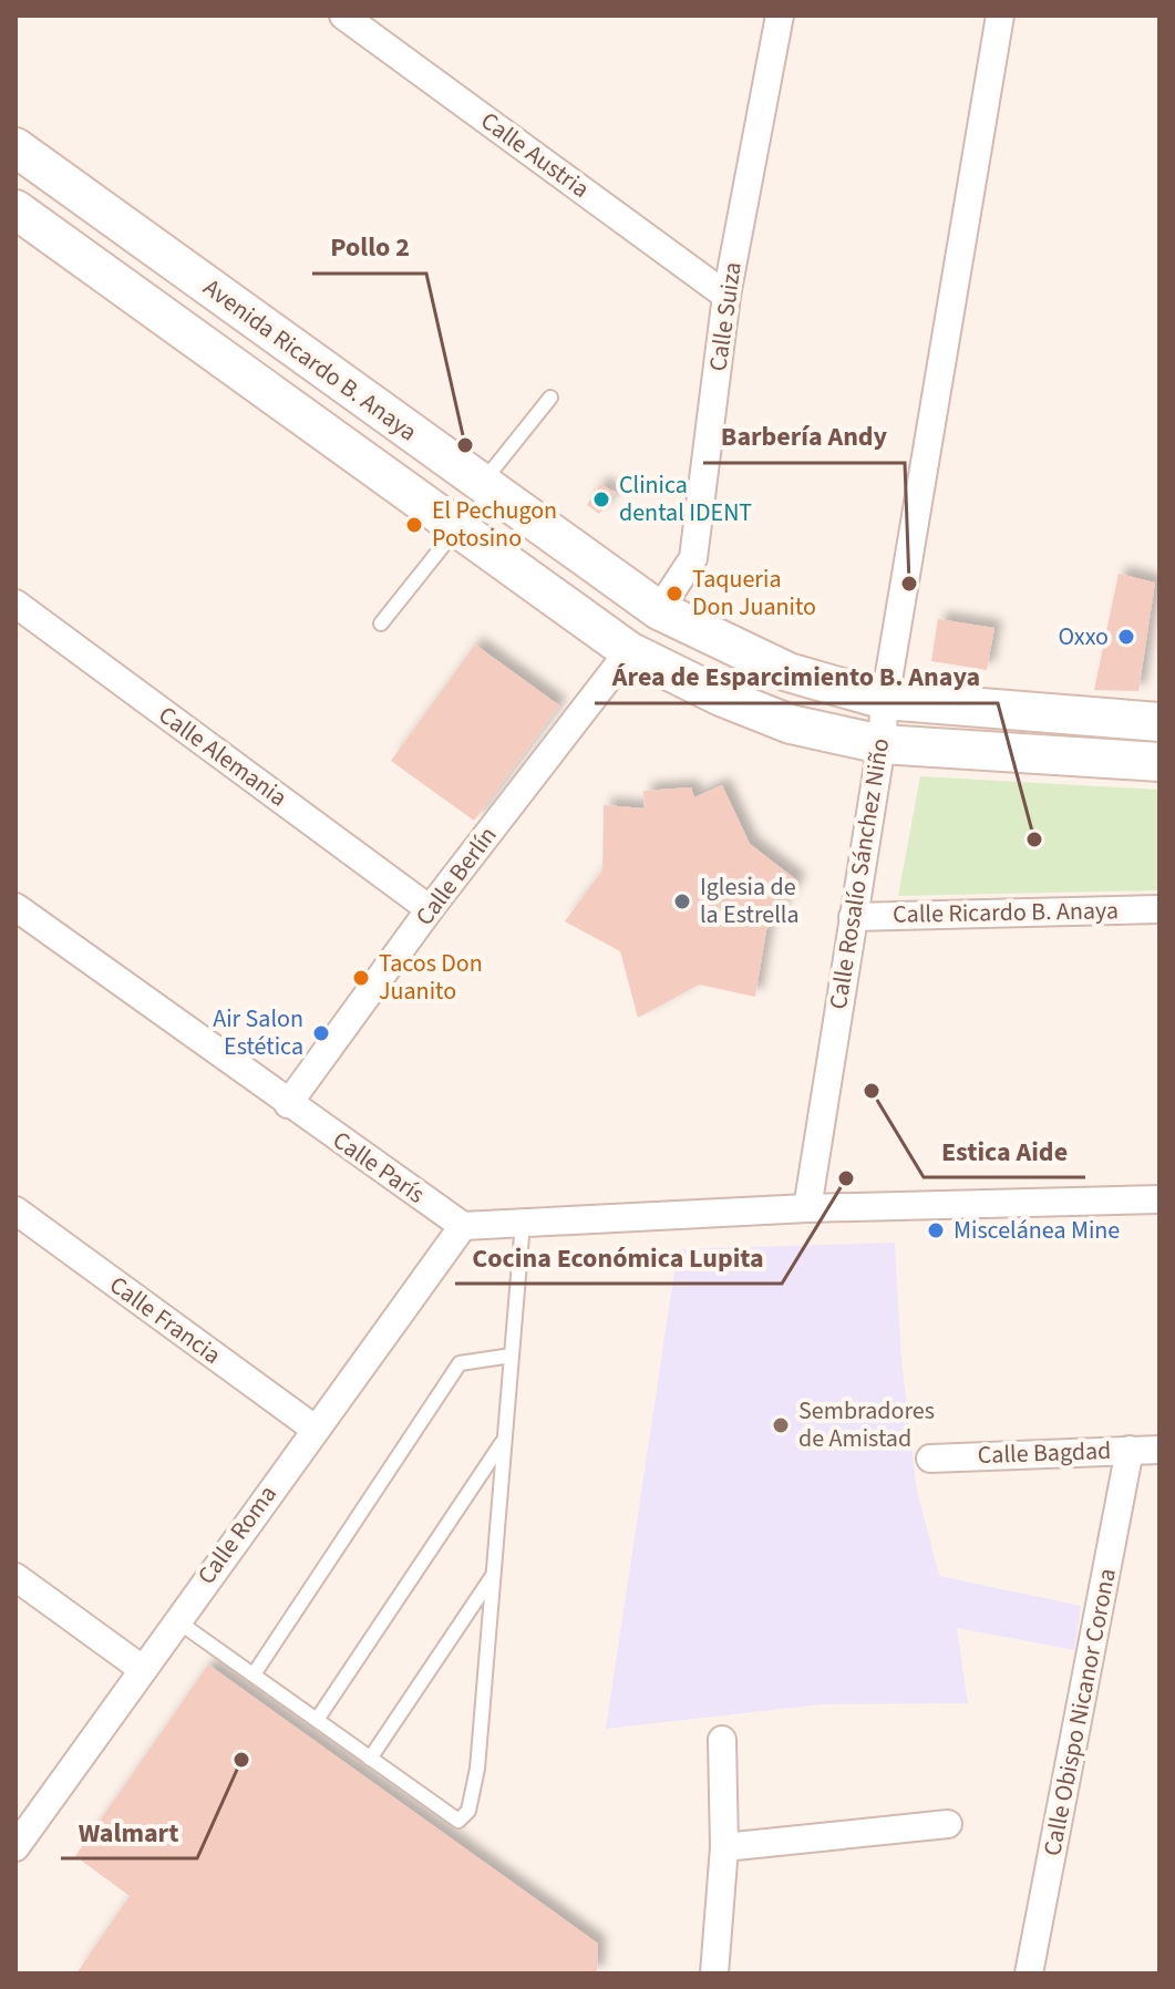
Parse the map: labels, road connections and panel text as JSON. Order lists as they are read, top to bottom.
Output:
{
  "streets": {
    "main road": ["Avenida Ricardo B. Anaya"],
    "street": [
      "Calle Austria",
      "Calle Suiza",
      "Calle Alemania",
      "Calle Rosalío Sánchez Niño",
      "Calle Berlín",
      "Calle Ricardo B. Anaya",
      "Calle París",
      "Calle Francia",
      "Calle Bagdad",
      "Calle Roma",
      "Calle Obispo Nicanor Corona"
    ]
  },
  "crossings": [
    ["Calle Austria", "Calle Suiza"],
    ["Calle Suiza", "Avenida Ricardo B. Anaya"],
    ["Avenida Ricardo B. Anaya", "Calle Rosalío Sánchez Niño"],
    ["Avenida Ricardo B. Anaya", "Calle Berlín"],
    ["Calle Alemania", "Calle Berlín"],
    ["Calle Rosalío Sánchez Niño", "Calle Ricardo B. Anaya"],
    ["Calle Berlín", "Calle París"],
    ["Calle París", "Calle Roma"],
    ["Calle Francia", "Calle Roma"],
    ["Calle Bagdad", "Calle Obispo Nicanor Corona"]
  ],
  "places": [
    "Pollo 2",
    "Clinica dental IDENT",
    "El Pechugon Potosino",
    "Barbería Andy",
    "Taqueria Don Juanito",
    "Oxxo",
    "Área de Esparcimiento B. Anaya",
    "Iglesia de la Estrella",
    "Tacos Don Juanito",
    "Air Salon Estética",
    "Estica Aide",
    "Cocina Económica Lupita",
    "Miscelánea Mine",
    "Sembradores de Amistad",
    "Walmart"
  ]
}
